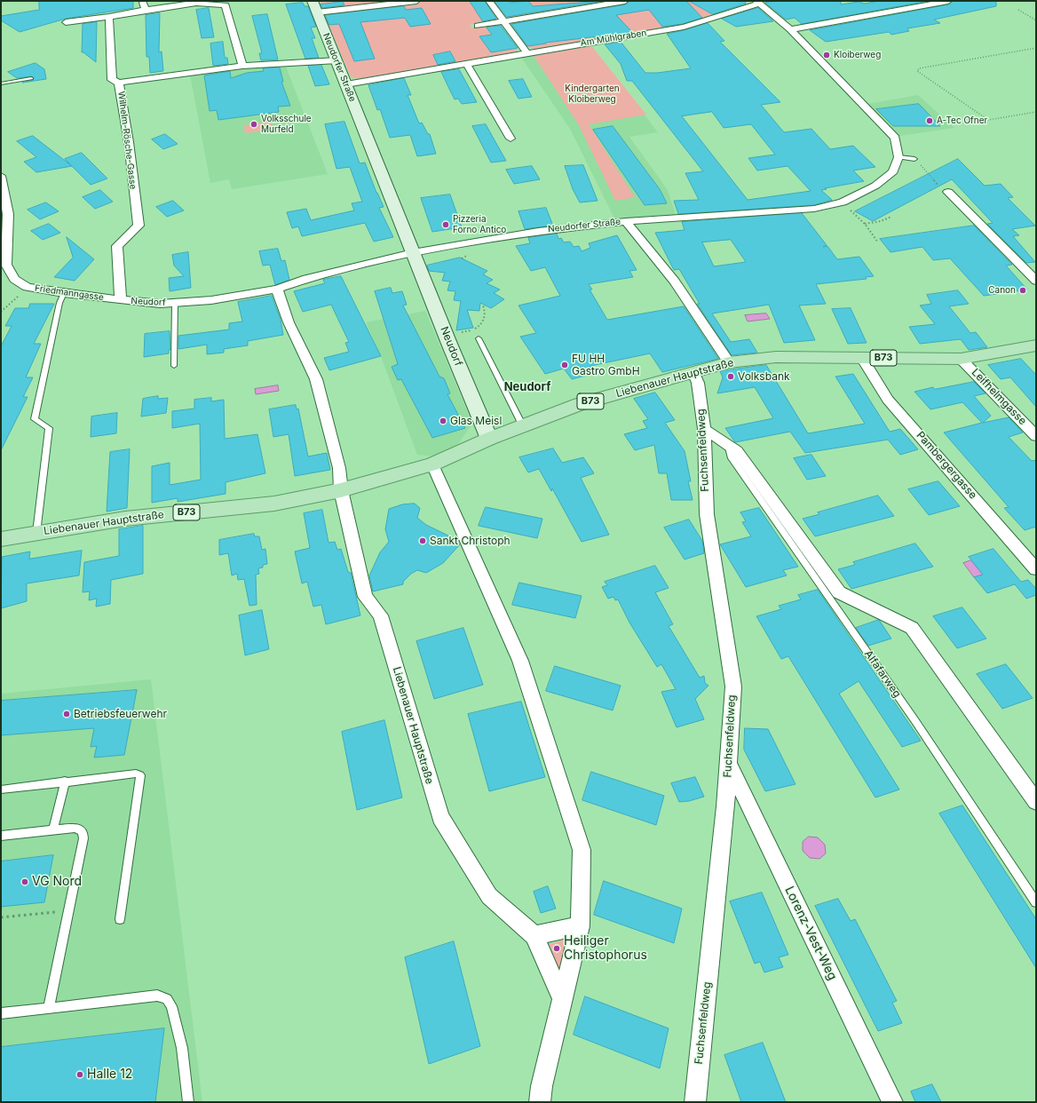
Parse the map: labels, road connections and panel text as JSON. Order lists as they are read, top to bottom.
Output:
{
  "streets": {
    "main road": ["B73", "Liebenauer Hauptstraße"],
    "street": [
      "Am Mühlgraben",
      "Neudorfer Straße",
      "Wilhelm-Rösche-Gasse",
      "Friedmanngasse",
      "Neudorf",
      "Leifhelmgasse",
      "Fuchsenfeldweg",
      "Pambergergasse",
      "Lorenz-Vest-Weg"
    ],
    "lane": ["Alfafarweg"]
  },
  "crossings": [
    ["Am Mühlgraben", "Neudorfer Straße"],
    ["Neudorfer Straße", "Wilhelm-Rösche-Gasse"],
    ["Neudorfer Straße", "Neudorf"],
    ["Neudorfer Straße", "Liebenauer Hauptstraße"],
    ["Wilhelm-Rösche-Gasse", "Friedmanngasse"],
    ["Wilhelm-Rösche-Gasse", "Neudorf"],
    ["Friedmanngasse", "Neudorf"],
    ["Friedmanngasse", "Liebenauer Hauptstraße"],
    ["Neudorf", "Liebenauer Hauptstraße"],
    ["Liebenauer Hauptstraße", "Leifhelmgasse"],
    ["Liebenauer Hauptstraße", "Fuchsenfeldweg"],
    ["Liebenauer Hauptstraße", "Pambergergasse"],
    ["Fuchsenfeldweg", "Lorenz-Vest-Weg"]
  ],
  "districts": ["Neudorf"],
  "parks": ["Kindergarten Kloiberweg"],
  "places": [
    "Kloiberweg",
    "A-Tec Ofner",
    "Volksschule Murfeld",
    "Pizzeria Forno Antico",
    "Canon",
    "FU HH Gastro GmbH",
    "Volksbank",
    "Glas Meisl",
    "Sankt Christoph",
    "Betriebsfeuerwehr",
    "VG Nord",
    "Heiliger Christophorus",
    "Halle 12"
  ]
}
